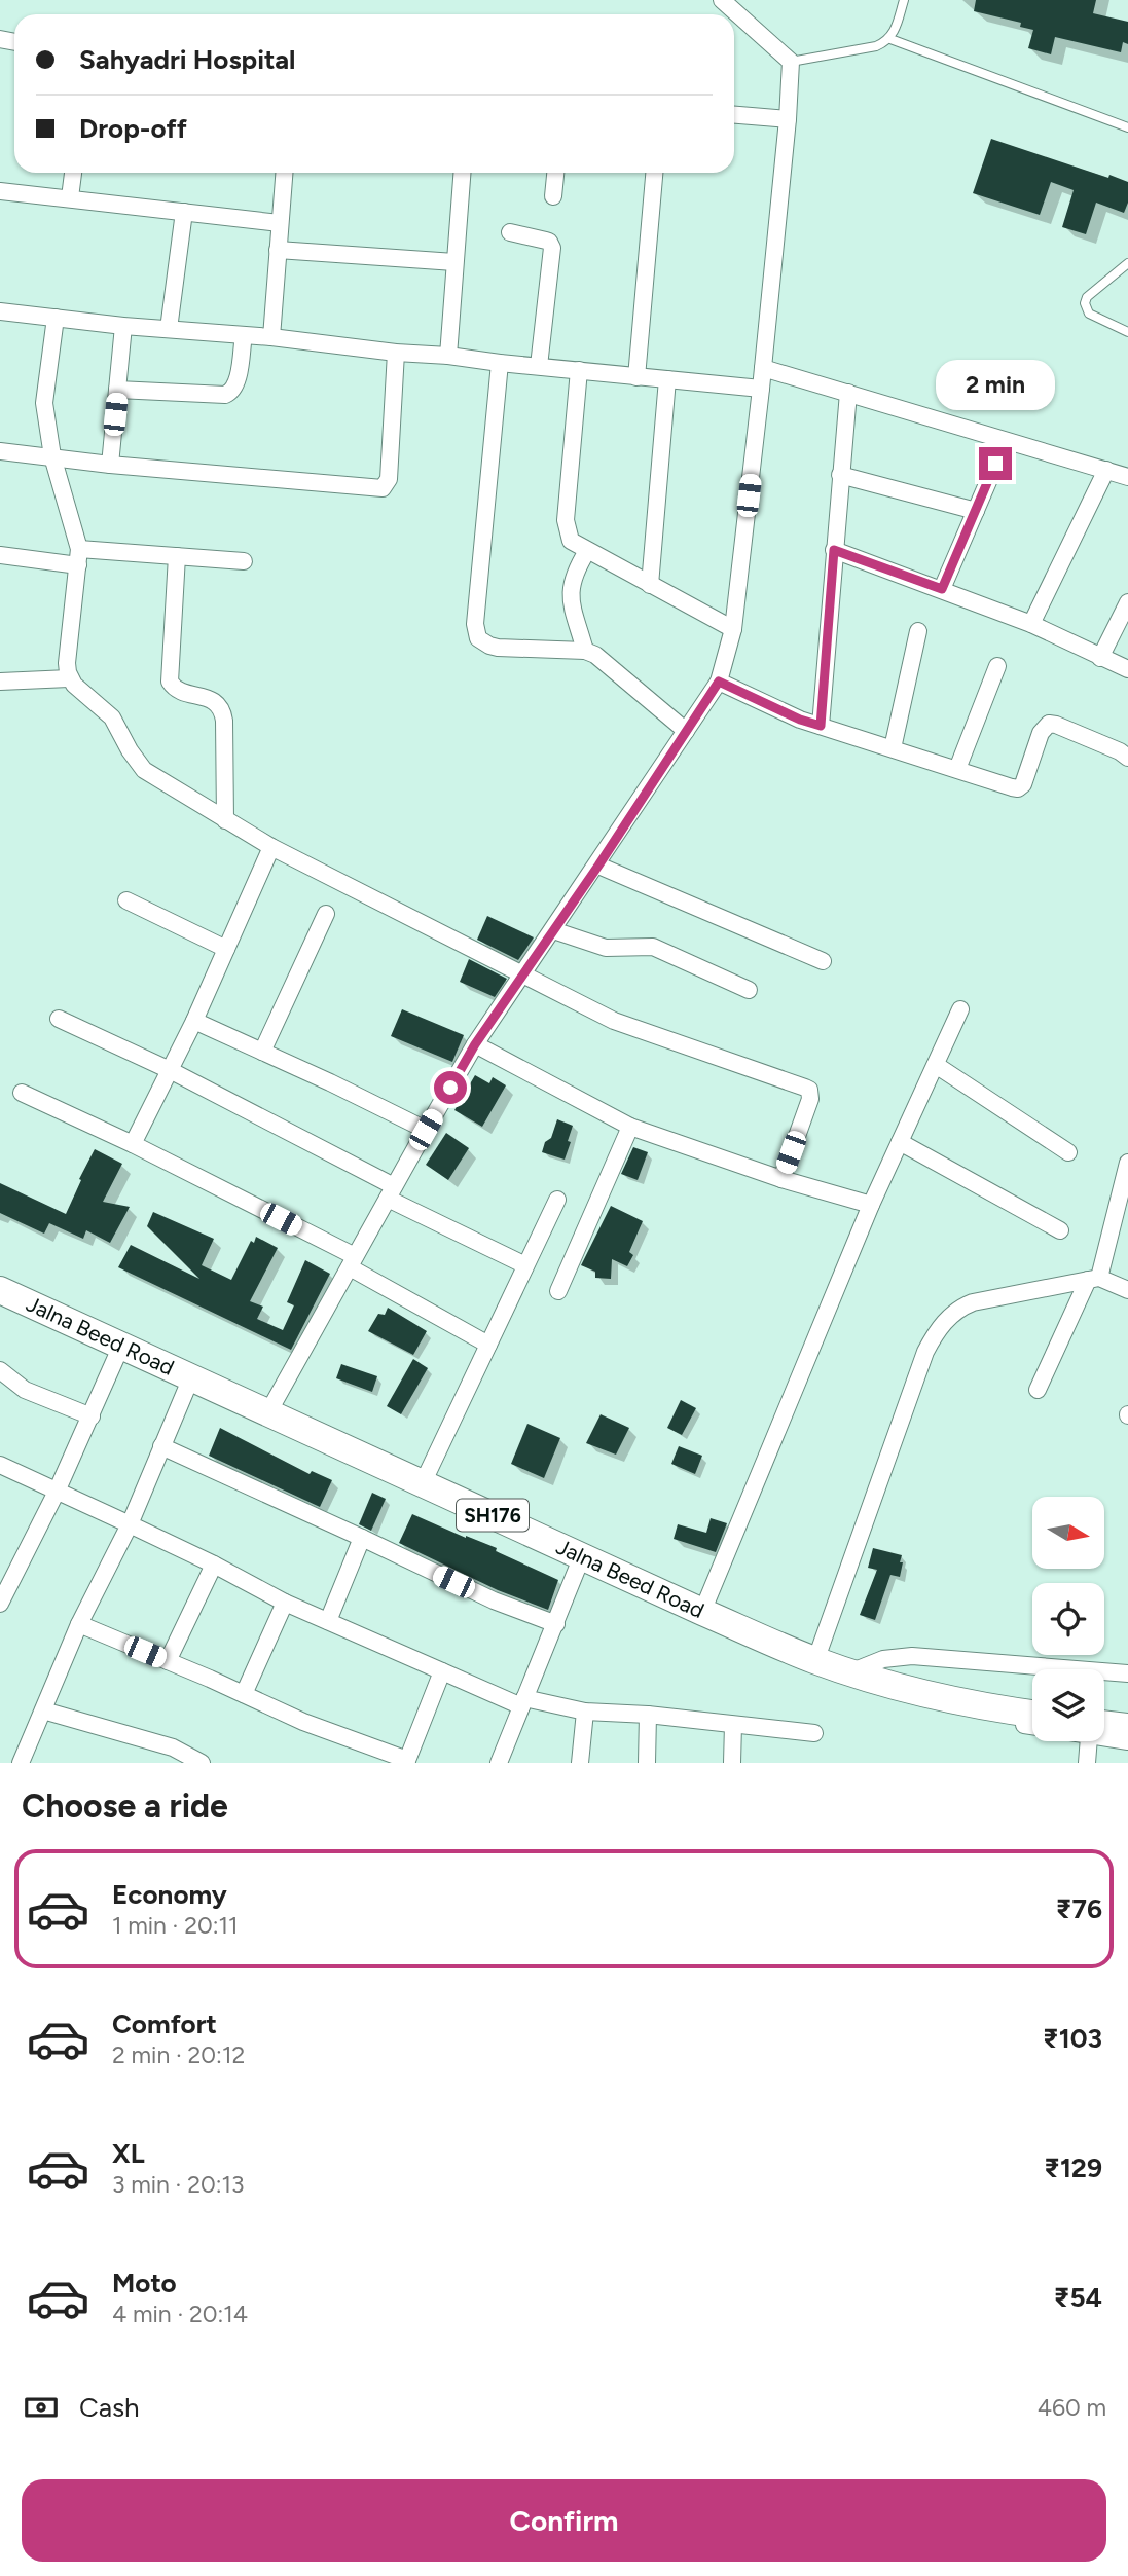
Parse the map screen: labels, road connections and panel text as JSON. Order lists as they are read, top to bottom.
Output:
{
  "streets": {
    "main road": ["Jalna Beed Road", "SH176"]
  },
  "crossings": [
    ["Jalna Beed Road", "SH176"]
  ],
  "north": "right",
  "page": {
    "banner": ["Sahyadri Hospital", "Drop-off"],
    "bubble": "2 min",
    "heading": "Choose a ride",
    "list": [
      {
        "name": "Economy",
        "note": "1 min · 20:11",
        "value": "₹76"
      },
      {
        "name": "Comfort",
        "note": "2 min · 20:12",
        "value": "₹103"
      },
      {
        "name": "XL",
        "note": "3 min · 20:13",
        "value": "₹129"
      },
      {
        "name": "Moto",
        "note": "4 min · 20:14",
        "value": "₹54"
      }
    ],
    "pay": ["Cash", "460 m"],
    "buttons": "Confirm"
  }
}
